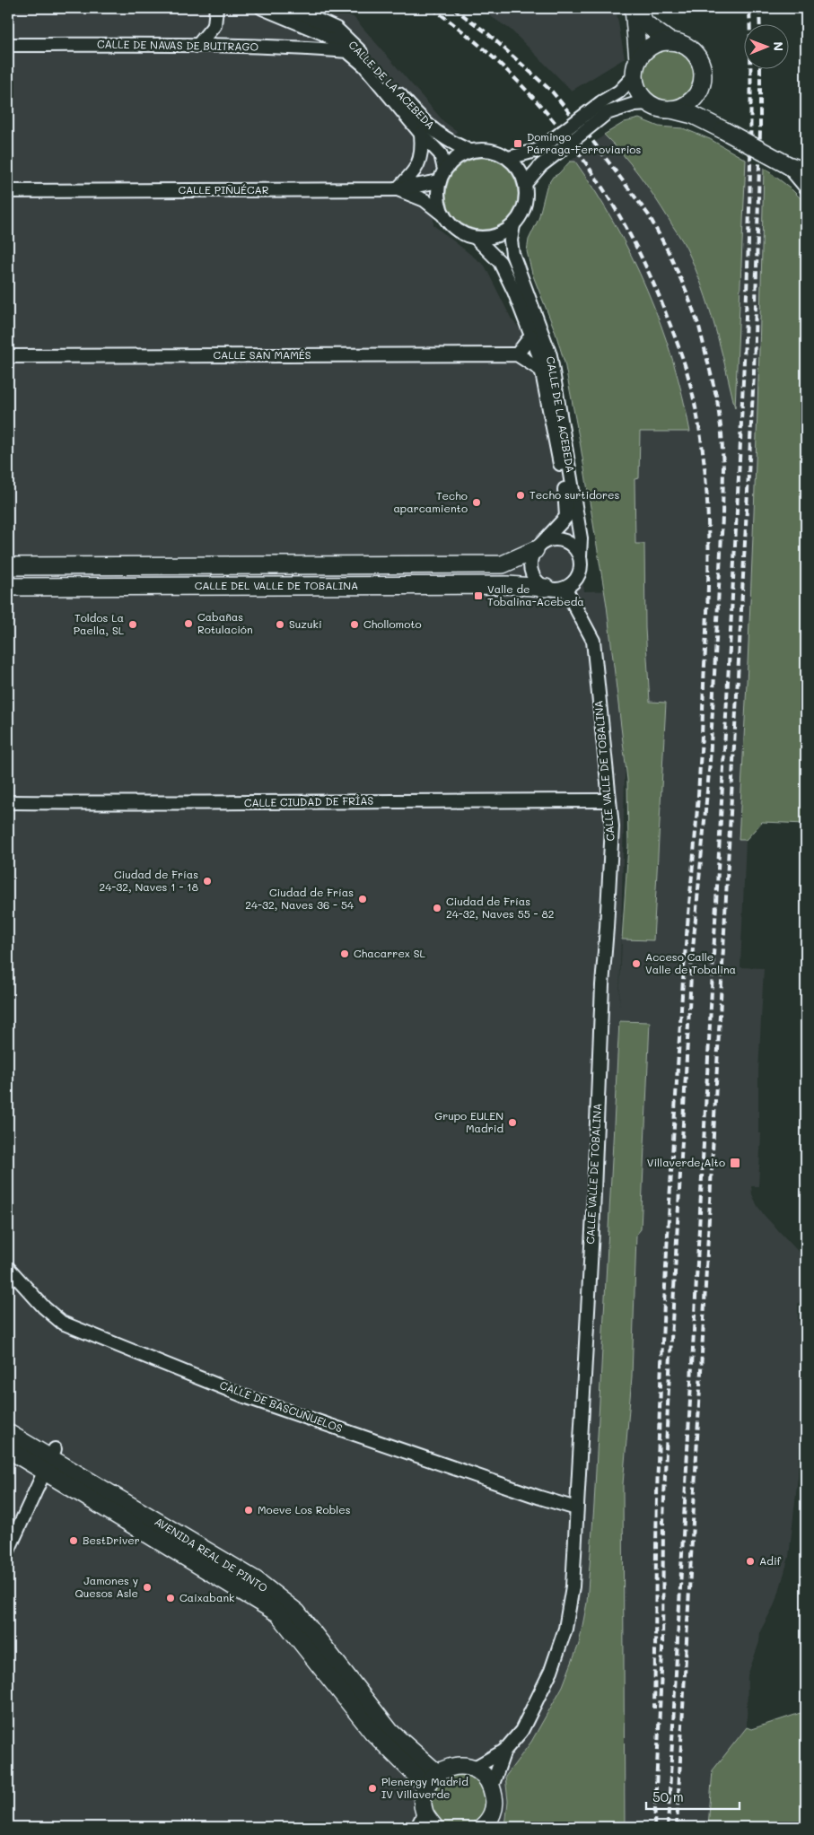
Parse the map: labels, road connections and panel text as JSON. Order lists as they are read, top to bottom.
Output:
{
  "streets": {
    "main road": ["CALLE DEL VALLE DE TOBALINA", "AVENIDA REAL DE PINTO"],
    "street": [
      "CALLE DE NAVAS DE BUITRAGO",
      "CALLE DE LA ACEBEDA",
      "CALLE PIÑUÉCAR",
      "CALLE SAN MAMÉS",
      "CALLE VALLE DE TOBALINA",
      "CALLE CIUDAD DE FRÍAS",
      "CALLE DE BASCUÑUELOS"
    ]
  },
  "crossings": [
    ["CALLE DE NAVAS DE BUITRAGO", "CALLE DE LA ACEBEDA"],
    ["CALLE DE LA ACEBEDA", "CALLE PIÑUÉCAR"],
    ["CALLE DE LA ACEBEDA", "CALLE DEL VALLE DE TOBALINA"],
    ["CALLE DE LA ACEBEDA", "CALLE VALLE DE TOBALINA"],
    ["CALLE DEL VALLE DE TOBALINA", "CALLE VALLE DE TOBALINA"],
    ["CALLE VALLE DE TOBALINA", "CALLE CIUDAD DE FRÍAS"],
    ["CALLE VALLE DE TOBALINA", "CALLE DE BASCUÑUELOS"]
  ],
  "places": {
    "transit": ["Domingo Párraga-Ferroviarios", "Valle de Tobalina-Acebeda", "Villaverde Alto"],
    "other": [
      "Techo surtidores",
      "Techo aparcamiento",
      "Cabañas Rotulación",
      "Toldos La Paella, SL",
      "Suzuki",
      "Chollomoto",
      "Ciudad de Frías 24-32, Naves 1 - 18",
      "Ciudad de Frías 24-32, Naves 36 - 54",
      "Ciudad de Frías 24-32, Naves 55 - 82",
      "Chacarrex SL",
      "Acceso Calle Valle de Tobalina",
      "Grupo EULEN Madrid",
      "Moeve Los Robles",
      "BestDriver",
      "Adif",
      "Jamones y Quesos Asle",
      "Caixabank",
      "Plenergy Madrid IV Villaverde"
    ]
  },
  "scale_bar": "50 m",
  "north": "right"
}
